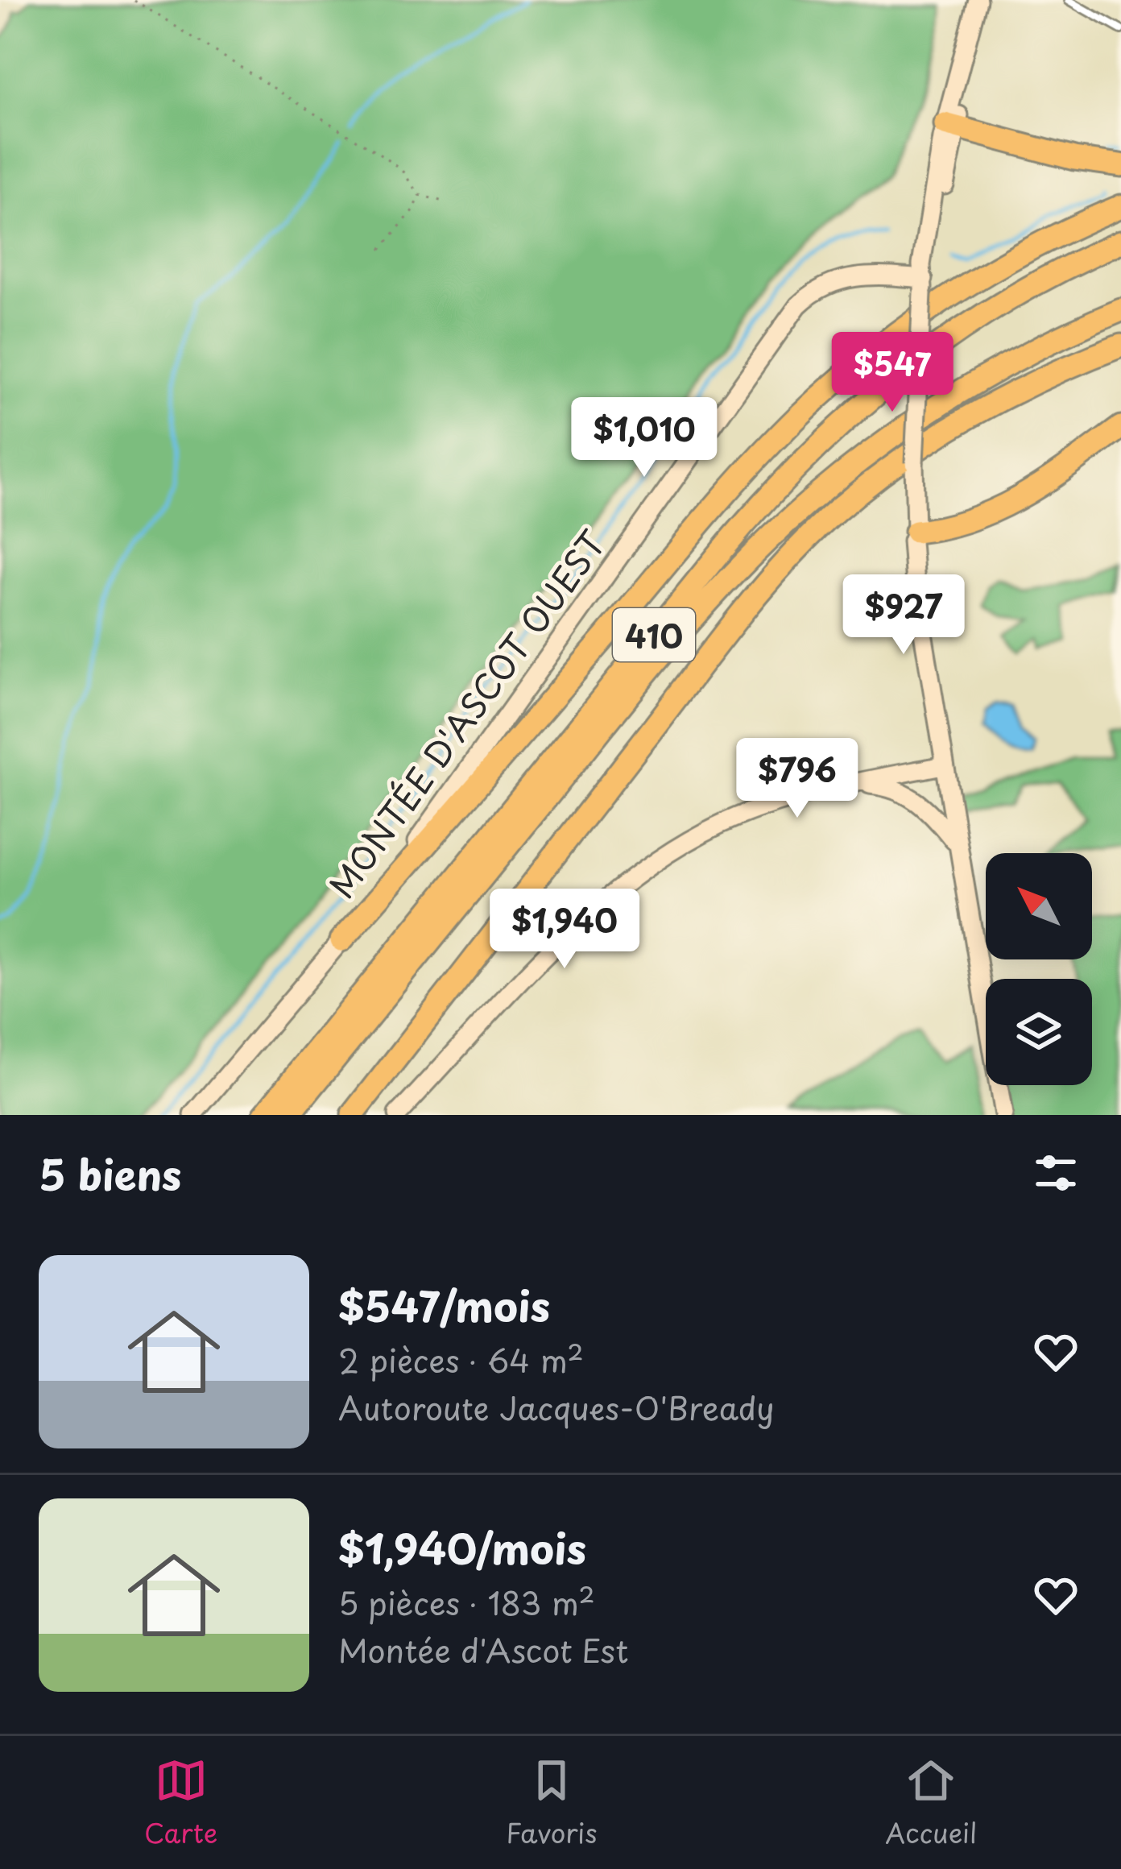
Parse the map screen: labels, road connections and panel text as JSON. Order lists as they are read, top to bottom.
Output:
{
  "streets": {
    "highway": ["410"],
    "street": ["MONTÉE D'ASCOT OUEST"]
  },
  "north": "top left",
  "page": {
    "price": [
      "$547",
      "$1,010",
      "$927",
      "$796",
      "$1,940"
    ],
    "heading": "5 biens",
    "list": [
      {
        "name": "$547/mois",
        "note": "2 pièces · 64 m² · Autoroute Jacques-O'Bready"
      },
      {
        "name": "$1,940/mois",
        "note": "5 pièces · 183 m² · Montée d'Ascot Est"
      }
    ],
    "tabs": ["Carte", "Favoris", "Accueil"]
  }
}
